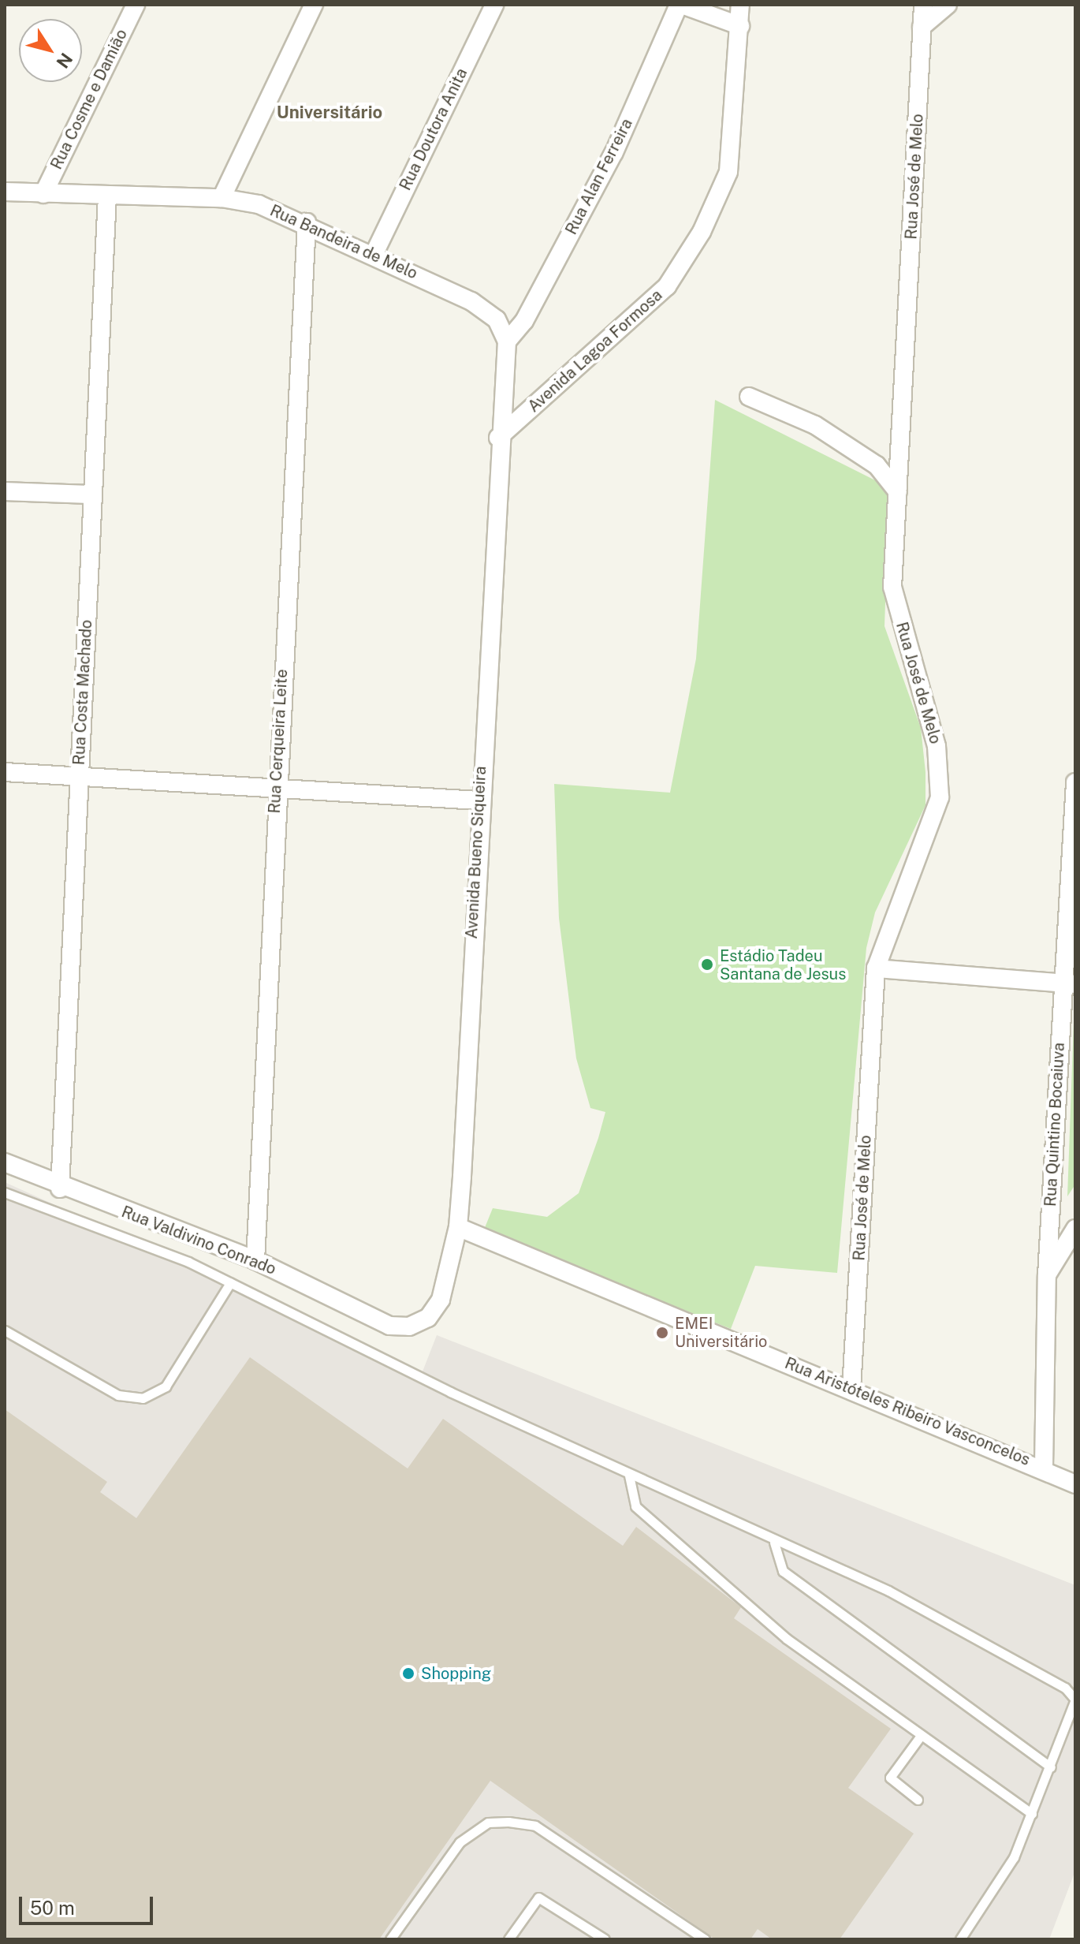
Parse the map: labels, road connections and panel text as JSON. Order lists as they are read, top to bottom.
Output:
{
  "streets": {
    "street": [
      "Rua Cosme e Damião",
      "Rua Doutora Anita",
      "Rua Alan Ferreira",
      "Rua José de Melo",
      "Rua Bandeira de Melo",
      "Avenida Lagoa Formosa",
      "Rua Costa Machado",
      "Rua Cerqueira Leite",
      "Avenida Bueno Siqueira",
      "Rua Quintino Bocaiuva",
      "Rua Valdivino Conrado",
      "Rua Aristóteles Ribeiro Vasconcelos"
    ]
  },
  "crossings": [
    ["Rua Cosme e Damião", "Rua Bandeira de Melo"],
    ["Rua Doutora Anita", "Rua Bandeira de Melo"],
    ["Rua Alan Ferreira", "Rua Bandeira de Melo"],
    ["Rua Alan Ferreira", "Avenida Bueno Siqueira"],
    ["Rua José de Melo", "Rua Aristóteles Ribeiro Vasconcelos"],
    ["Rua Bandeira de Melo", "Rua Costa Machado"],
    ["Rua Bandeira de Melo", "Rua Cerqueira Leite"],
    ["Rua Bandeira de Melo", "Avenida Bueno Siqueira"],
    ["Avenida Lagoa Formosa", "Avenida Bueno Siqueira"],
    ["Rua Costa Machado", "Rua Valdivino Conrado"],
    ["Rua Cerqueira Leite", "Rua Valdivino Conrado"],
    ["Avenida Bueno Siqueira", "Rua Valdivino Conrado"],
    ["Avenida Bueno Siqueira", "Rua Aristóteles Ribeiro Vasconcelos"],
    ["Rua Quintino Bocaiuva", "Rua Aristóteles Ribeiro Vasconcelos"]
  ],
  "districts": ["Universitário"],
  "places": ["Estádio Tadeu Santana de Jesus", "EMEI Universitário", "Shopping"],
  "scale_bar": "50 m",
  "north": "bottom right"
}
